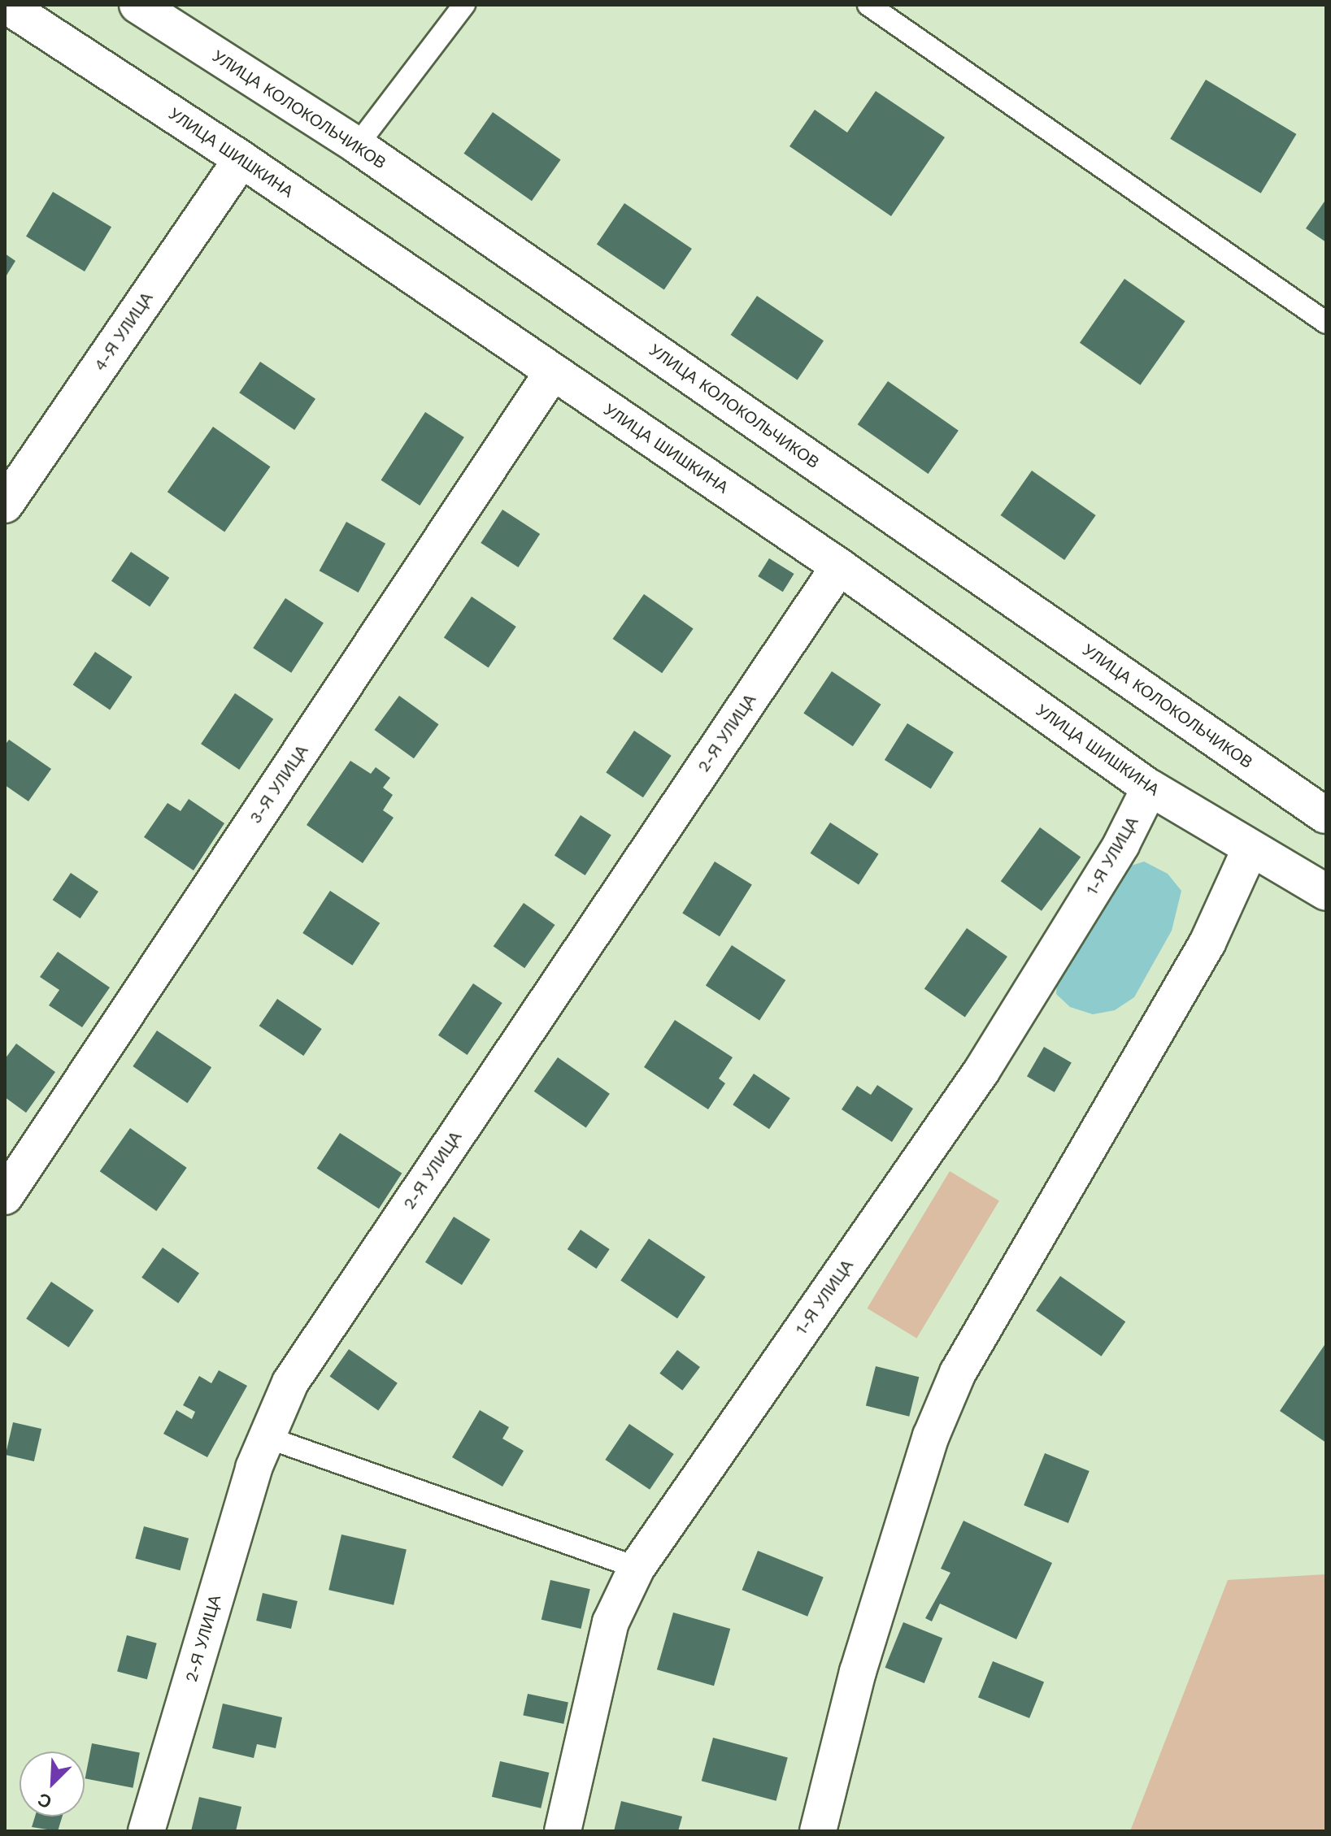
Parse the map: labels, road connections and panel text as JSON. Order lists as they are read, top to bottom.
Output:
{
  "streets": {
    "street": [
      "УЛИЦА КОЛОКОЛЬЧИКОВ",
      "УЛИЦА ШИШКИНА",
      "4-Я УЛИЦА",
      "2-Я УЛИЦА",
      "3-Я УЛИЦА",
      "1-Я УЛИЦА"
    ]
  },
  "crossings": [
    ["УЛИЦА ШИШКИНА", "4-Я УЛИЦА"],
    ["УЛИЦА ШИШКИНА", "2-Я УЛИЦА"],
    ["УЛИЦА ШИШКИНА", "3-Я УЛИЦА"],
    ["УЛИЦА ШИШКИНА", "1-Я УЛИЦА"]
  ],
  "north": "bottom left"
}
